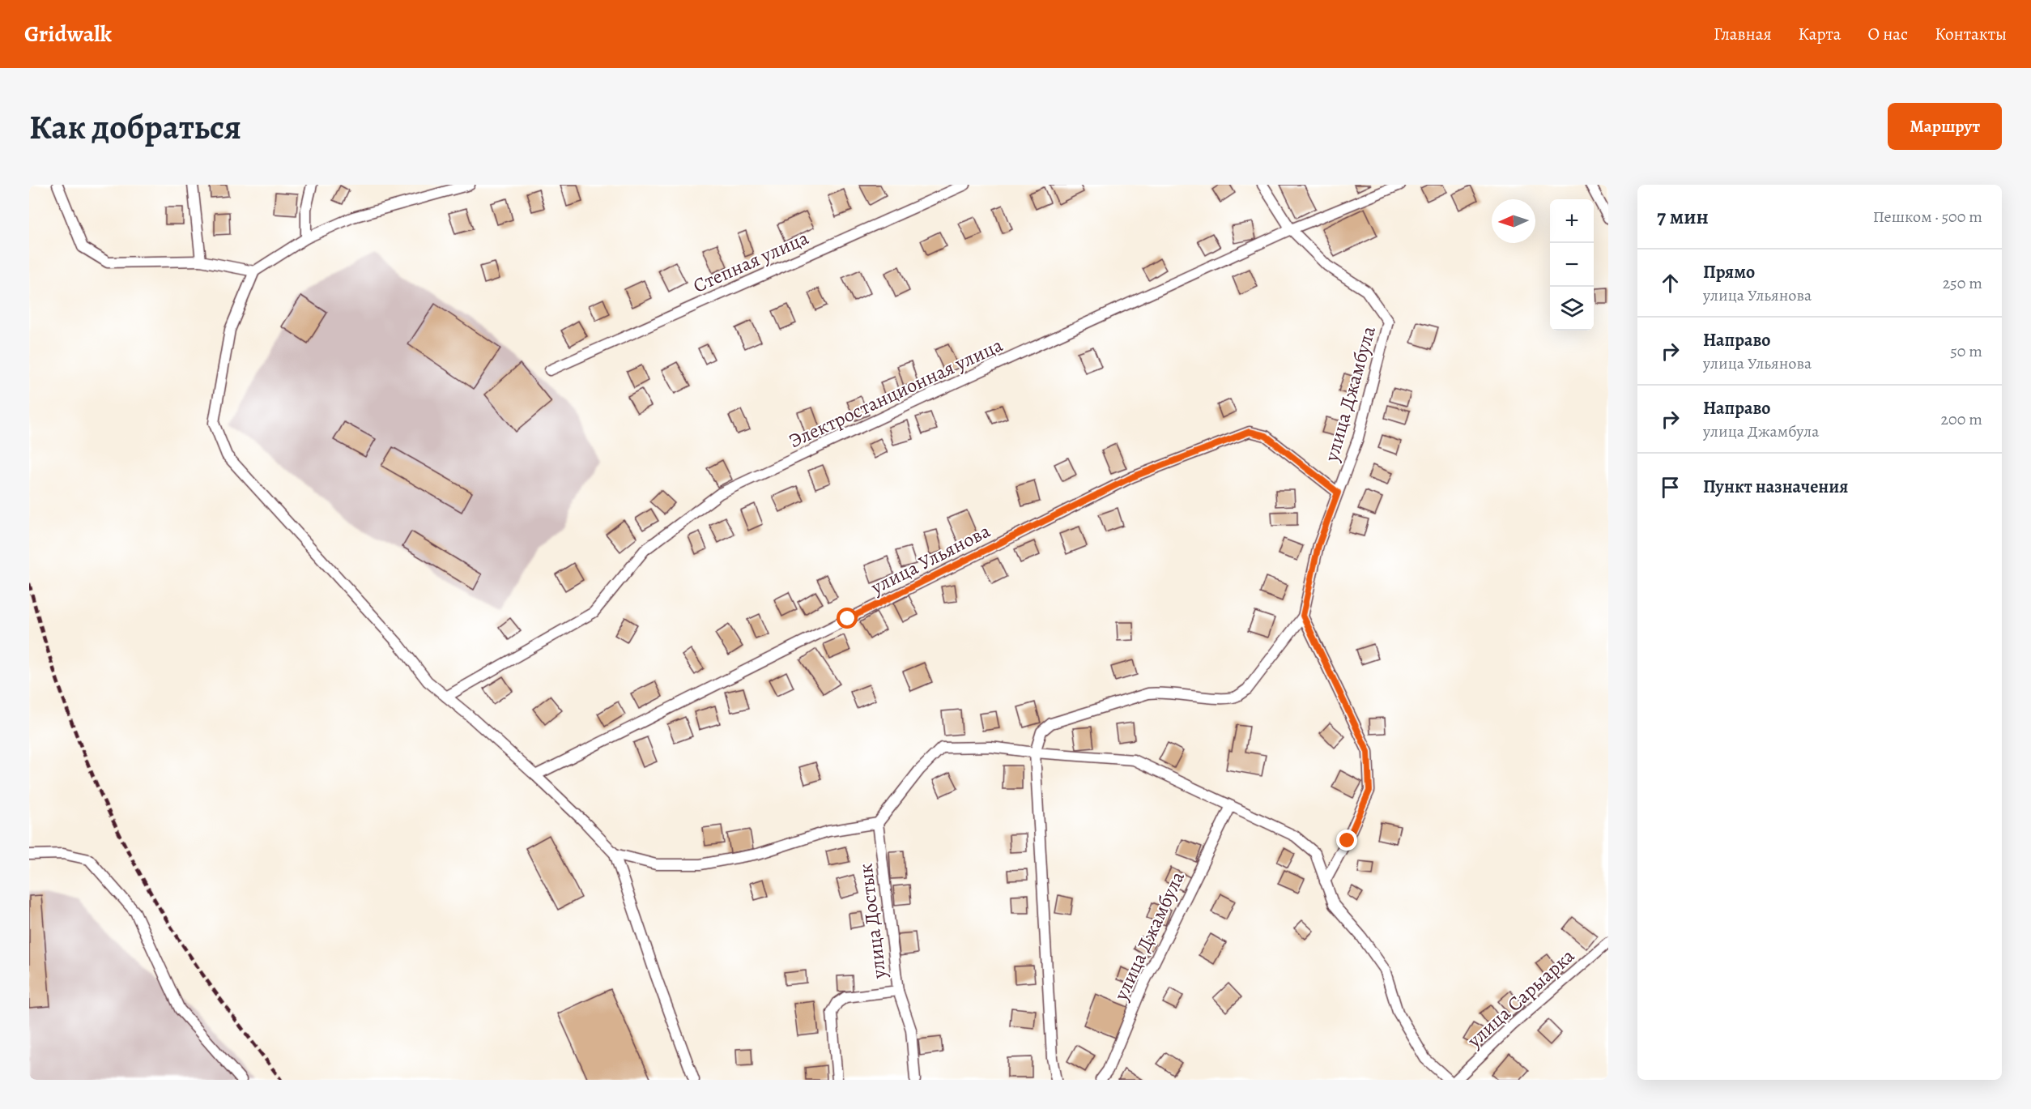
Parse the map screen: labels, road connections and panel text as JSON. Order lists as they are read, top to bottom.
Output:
{
  "streets": {
    "street": [
      "Степная улица",
      "Электростанционная улица",
      "улица Джамбула",
      "улица Ульянова",
      "улица Достык",
      "улица Сарыарка"
    ]
  },
  "crossings": [
    ["Электростанционная улица", "улица Джамбула"],
    ["улица Джамбула", "улица Ульянова"]
  ],
  "north": "left",
  "page": {
    "header": "Gridwalk",
    "nav": [
      "Главная",
      "Карта",
      "О нас",
      "Контакты"
    ],
    "buttons": "Маршрут",
    "title": "Как добраться",
    "heading": ["7 мин", "Пешком · 500 m"],
    "map_buttons": ["+", "−"],
    "list": [
      ["Прямо", "улица Ульянова", "250 m"],
      ["Направо", "улица Ульянова", "50 m"],
      ["Направо", "улица Джамбула", "200 m"],
      "Пункт назначения"
    ]
  }
}
